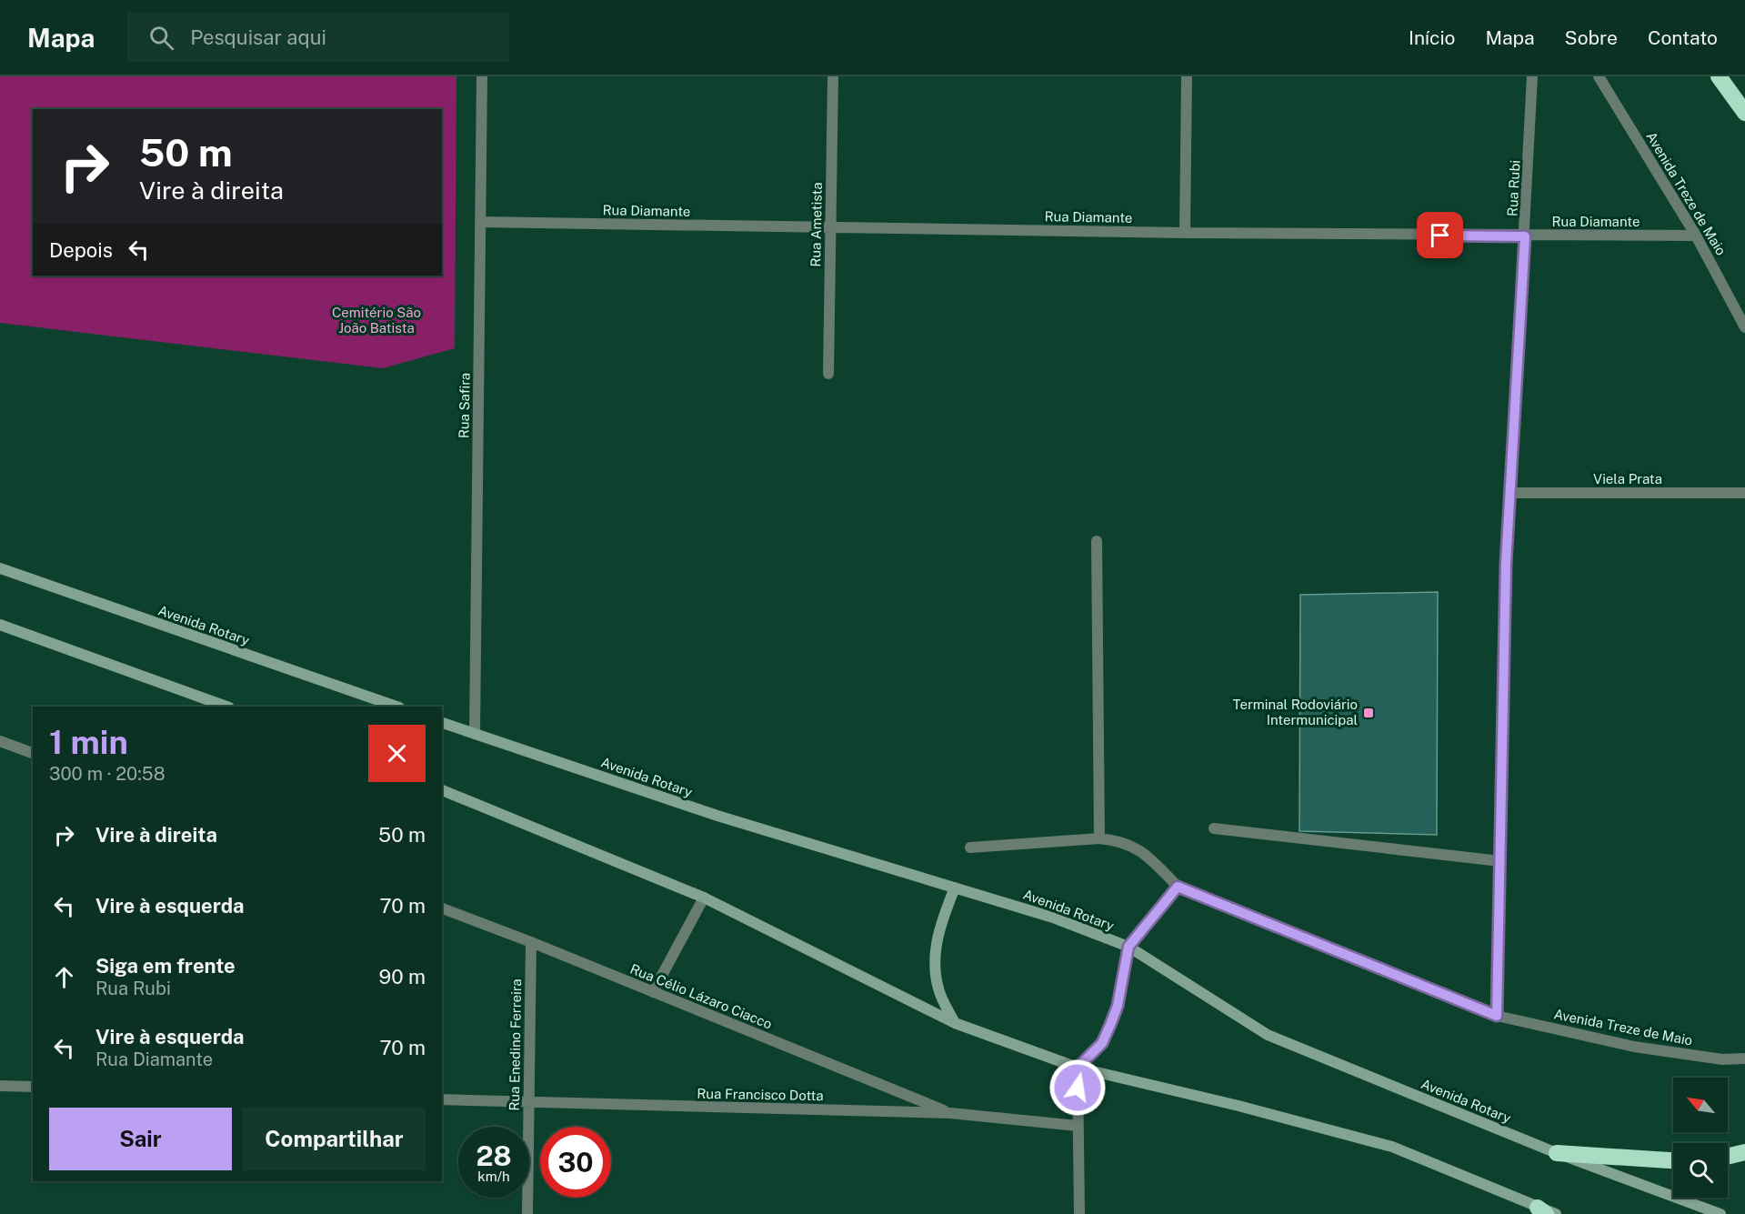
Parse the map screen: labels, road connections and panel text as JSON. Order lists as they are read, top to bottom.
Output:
{
  "streets": {
    "main road": ["Avenida Rotary"],
    "street": [
      "Rua Rubi",
      "Avenida Treze de Maio",
      "Rua Diamante",
      "Rua Ametista",
      "Rua Safira",
      "Viela Prata",
      "Rua Célio Lázaro Ciacco",
      "Rua Enedino Ferreira",
      "Rua Francisco Dotta"
    ]
  },
  "crossings": [
    ["Rua Rubi", "Avenida Treze de Maio"],
    ["Rua Rubi", "Rua Diamante"],
    ["Rua Rubi", "Viela Prata"],
    ["Avenida Treze de Maio", "Rua Diamante"],
    ["Rua Diamante", "Rua Ametista"],
    ["Rua Diamante", "Rua Safira"],
    ["Rua Safira", "Avenida Rotary"],
    ["Rua Célio Lázaro Ciacco", "Rua Enedino Ferreira"],
    ["Rua Célio Lázaro Ciacco", "Rua Francisco Dotta"],
    ["Rua Enedino Ferreira", "Rua Francisco Dotta"]
  ],
  "parks": ["Cemitério São João Batista"],
  "places": {
    "transit": ["Terminal Rodoviário Intermunicipal"]
  },
  "north": "top left",
  "page": {
    "header": "Mapa",
    "search": "Pesquisar aqui",
    "nav": [
      "Início",
      "Mapa",
      "Sobre",
      "Contato"
    ],
    "turn": ["50 m", "Vire à direita"],
    "then": "Depois",
    "heading": ["1 min", "300 m · 20:58"],
    "list": [
      {
        "name": "Vire à direita",
        "value": "50 m"
      },
      {
        "name": "Vire à esquerda",
        "value": "70 m"
      },
      {
        "name": "Siga em frente",
        "note": "Rua Rubi",
        "value": "90 m"
      },
      {
        "name": "Vire à esquerda",
        "note": "Rua Diamante",
        "value": "70 m"
      }
    ],
    "buttons": ["Sair", "Compartilhar"],
    "speed": "28 km/h",
    "limit": "30"
  }
}
